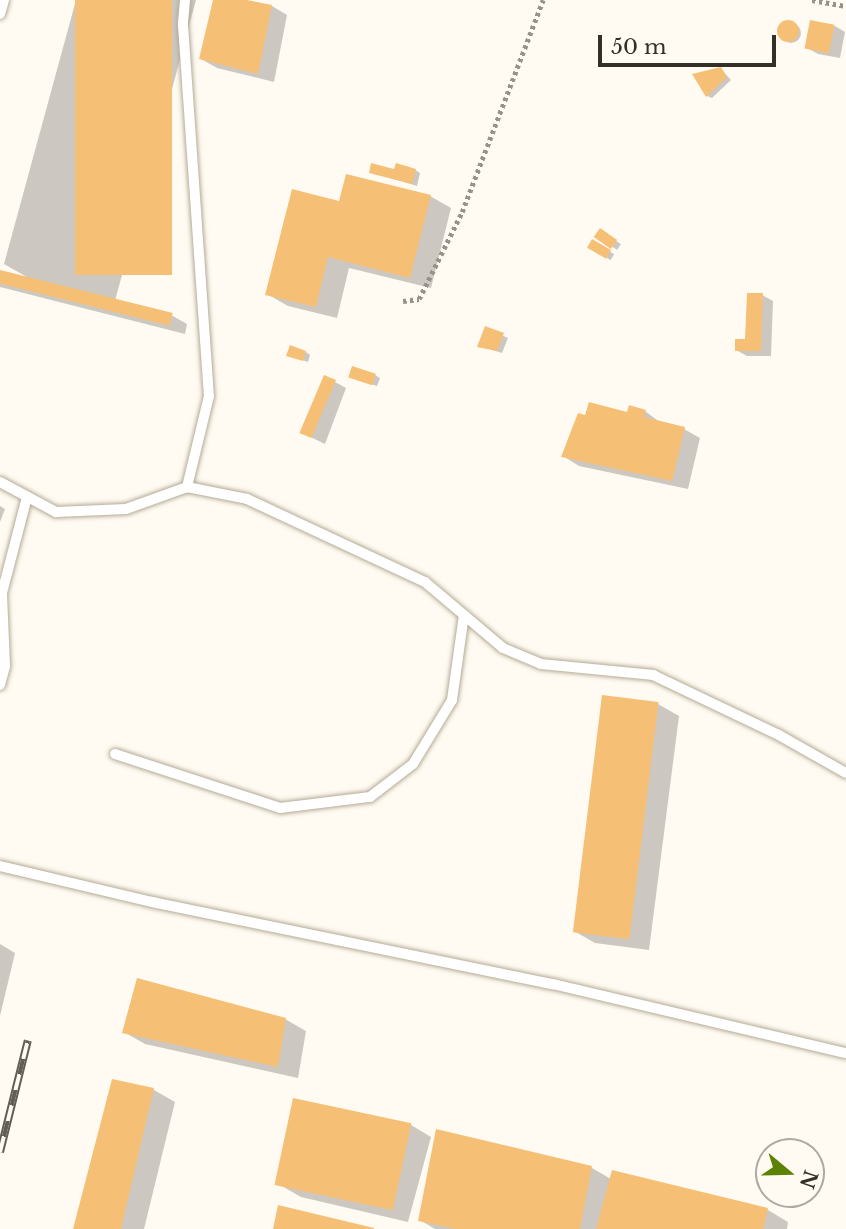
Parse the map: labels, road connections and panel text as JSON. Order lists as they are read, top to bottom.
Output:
{
  "scale_bar": "50 m",
  "north": "right"
}
